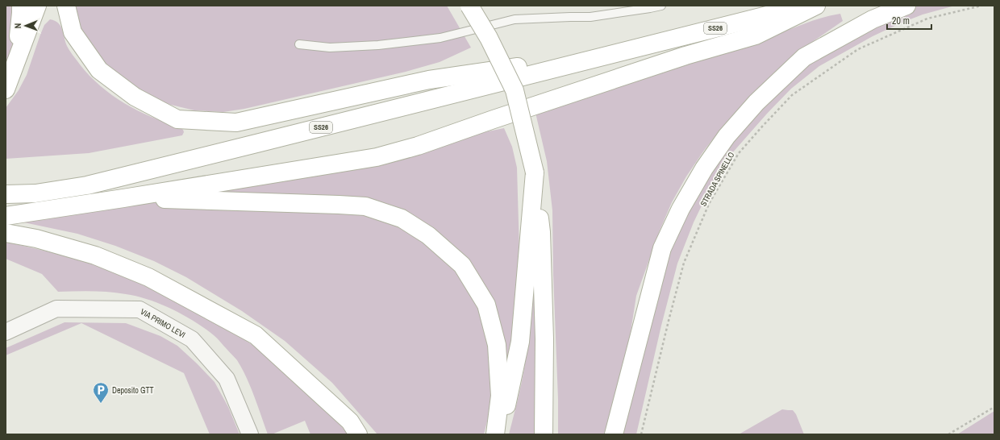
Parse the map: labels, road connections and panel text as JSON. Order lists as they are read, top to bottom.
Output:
{
  "streets": {
    "main road": ["SS26"],
    "street": ["VIA PRIMO LEVI"],
    "path": ["STRADA SPINELLO"]
  },
  "places": {
    "parking": ["Deposito GTT"]
  },
  "scale_bar": "20 m",
  "north": "left"
}
